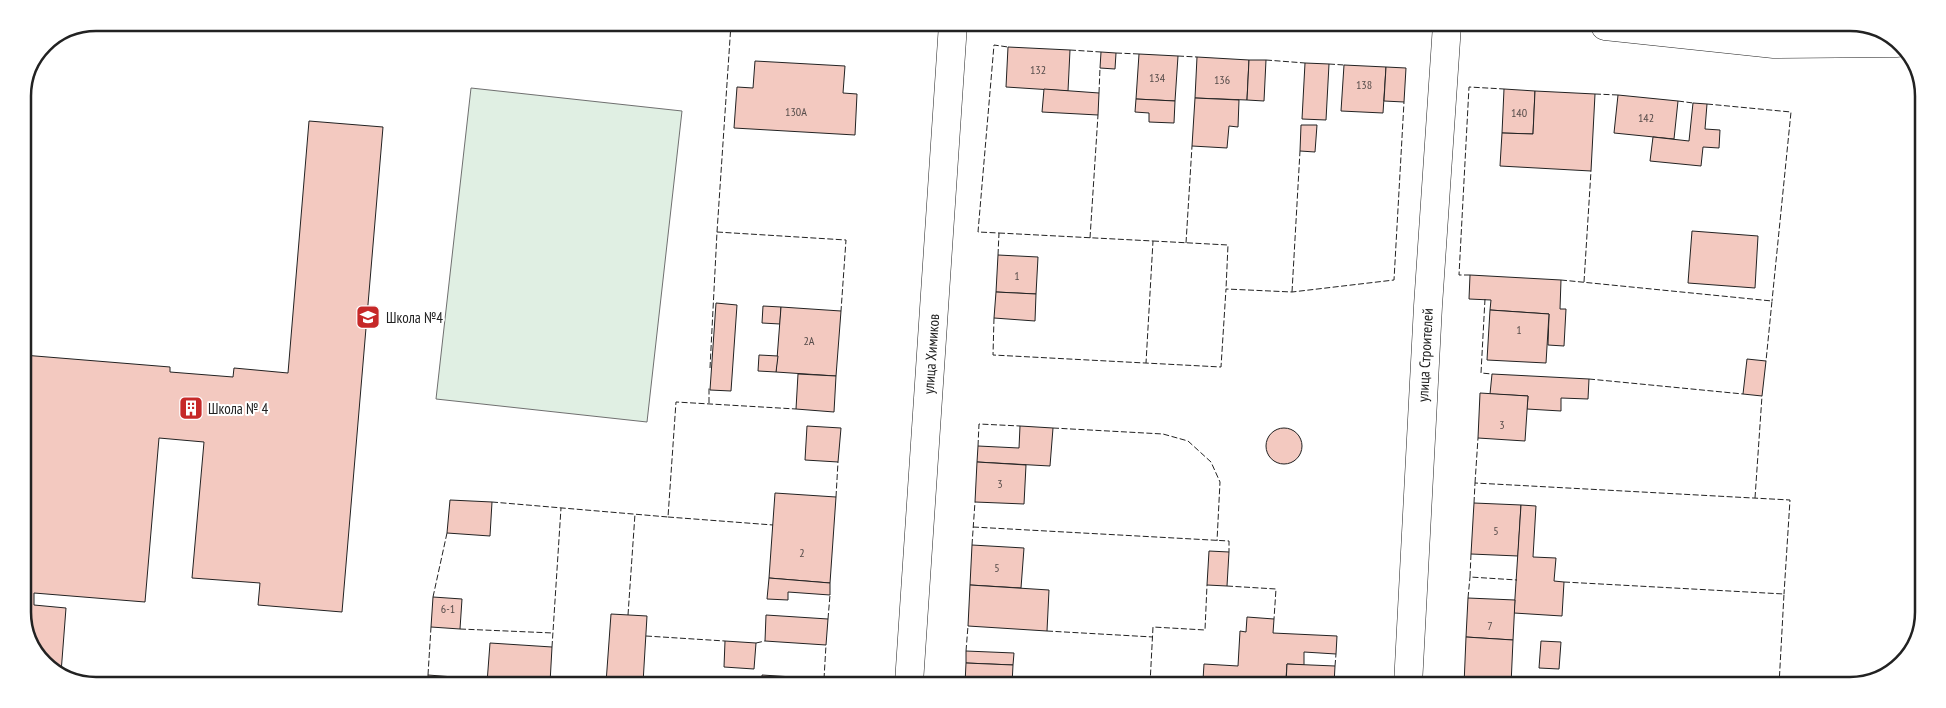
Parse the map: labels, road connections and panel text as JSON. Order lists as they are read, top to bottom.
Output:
{
  "streets": {
    "street": ["улица Химиков", "улица Строителей"]
  },
  "places": {
    "school or university": ["Школа №4"],
    "building": ["Школа № 4"]
  },
  "house_numbers": [
    "132",
    "134",
    "136",
    "138",
    "130А",
    "140",
    "142",
    "1",
    "1",
    "2А",
    "3",
    "3",
    "5",
    "2",
    "5",
    "6-1",
    "7"
  ]
}
